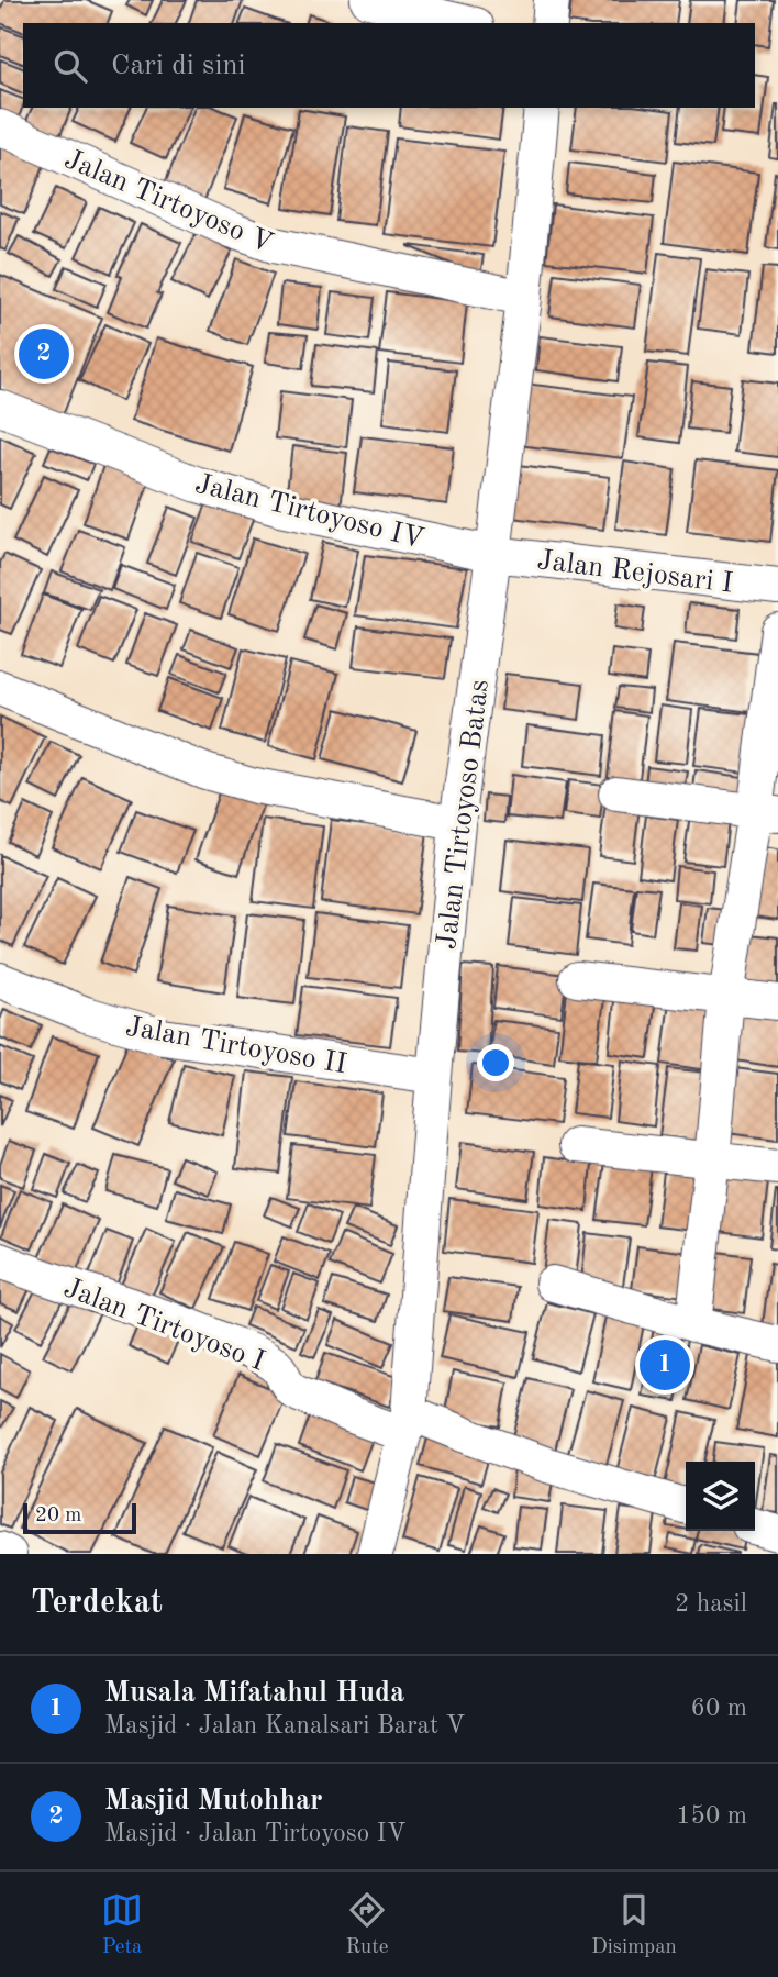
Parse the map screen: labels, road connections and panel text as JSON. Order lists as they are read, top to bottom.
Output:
{
  "streets": {
    "street": [
      "Jalan Tirtoyoso V",
      "Jalan Tirtoyoso IV",
      "Jalan Rejosari I",
      "Jalan Tirtoyoso Batas",
      "Jalan Tirtoyoso II",
      "Jalan Tirtoyoso I"
    ]
  },
  "crossings": [
    ["Jalan Tirtoyoso V", "Jalan Tirtoyoso Batas"],
    ["Jalan Tirtoyoso IV", "Jalan Rejosari I"],
    ["Jalan Tirtoyoso IV", "Jalan Tirtoyoso Batas"],
    ["Jalan Rejosari I", "Jalan Tirtoyoso Batas"],
    ["Jalan Tirtoyoso Batas", "Jalan Tirtoyoso II"],
    ["Jalan Tirtoyoso Batas", "Jalan Tirtoyoso I"]
  ],
  "scale_bar": "20 m",
  "page": {
    "search": "Cari di sini",
    "pins": ["2", "1"],
    "scale": "20 m",
    "heading": ["Terdekat", "2 hasil"],
    "list": [
      {
        "mark": "1",
        "name": "Musala Mifatahul Huda",
        "note": "Masjid · Jalan Kanalsari Barat V",
        "value": "60 m"
      },
      {
        "mark": "2",
        "name": "Masjid Mutohhar",
        "note": "Masjid · Jalan Tirtoyoso IV",
        "value": "150 m"
      }
    ],
    "nav": ["Peta", "Rute", "Disimpan"]
  }
}
